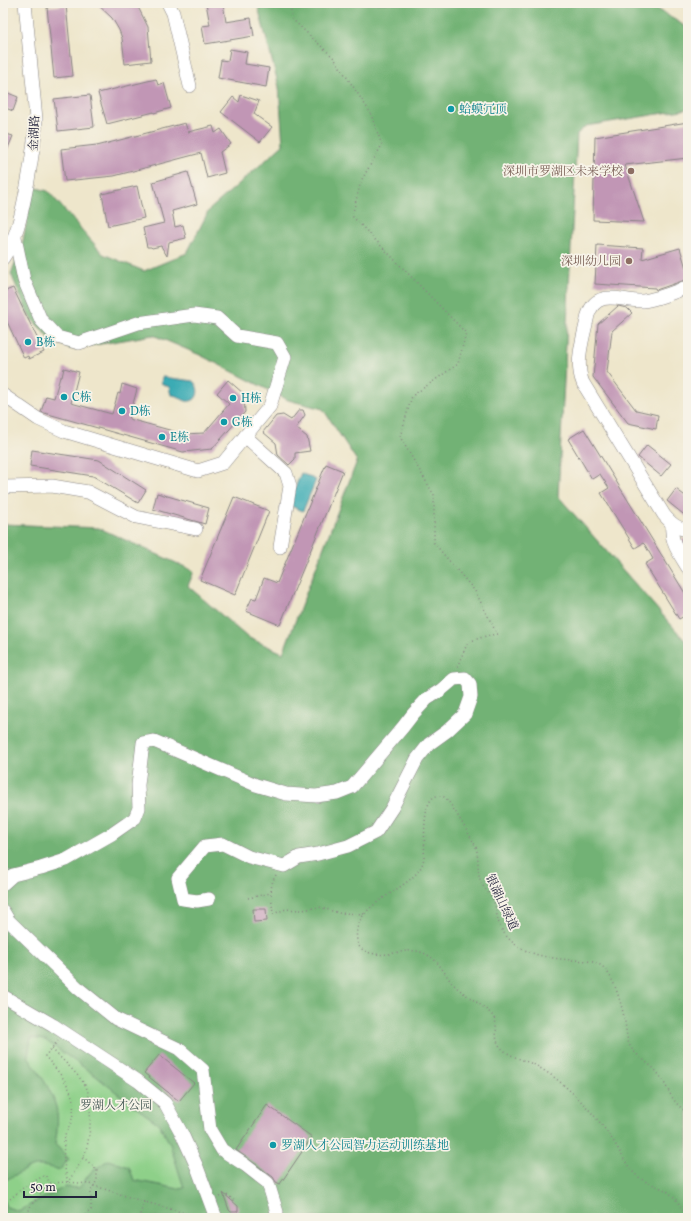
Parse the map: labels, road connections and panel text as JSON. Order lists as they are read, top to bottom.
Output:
{
  "streets": {
    "street": ["金湖路"],
    "path": ["银湖山绿道"]
  },
  "parks": ["罗湖人才公园"],
  "places": [
    "蛤蟆冗顶",
    "深圳市罗湖区未来学校",
    "深圳幼儿园",
    "B栋",
    "C栋",
    "H栋",
    "D栋",
    "G栋",
    "E栋",
    "罗湖人才公园智力运动训练基地"
  ],
  "scale_bar": "50 m"
}
